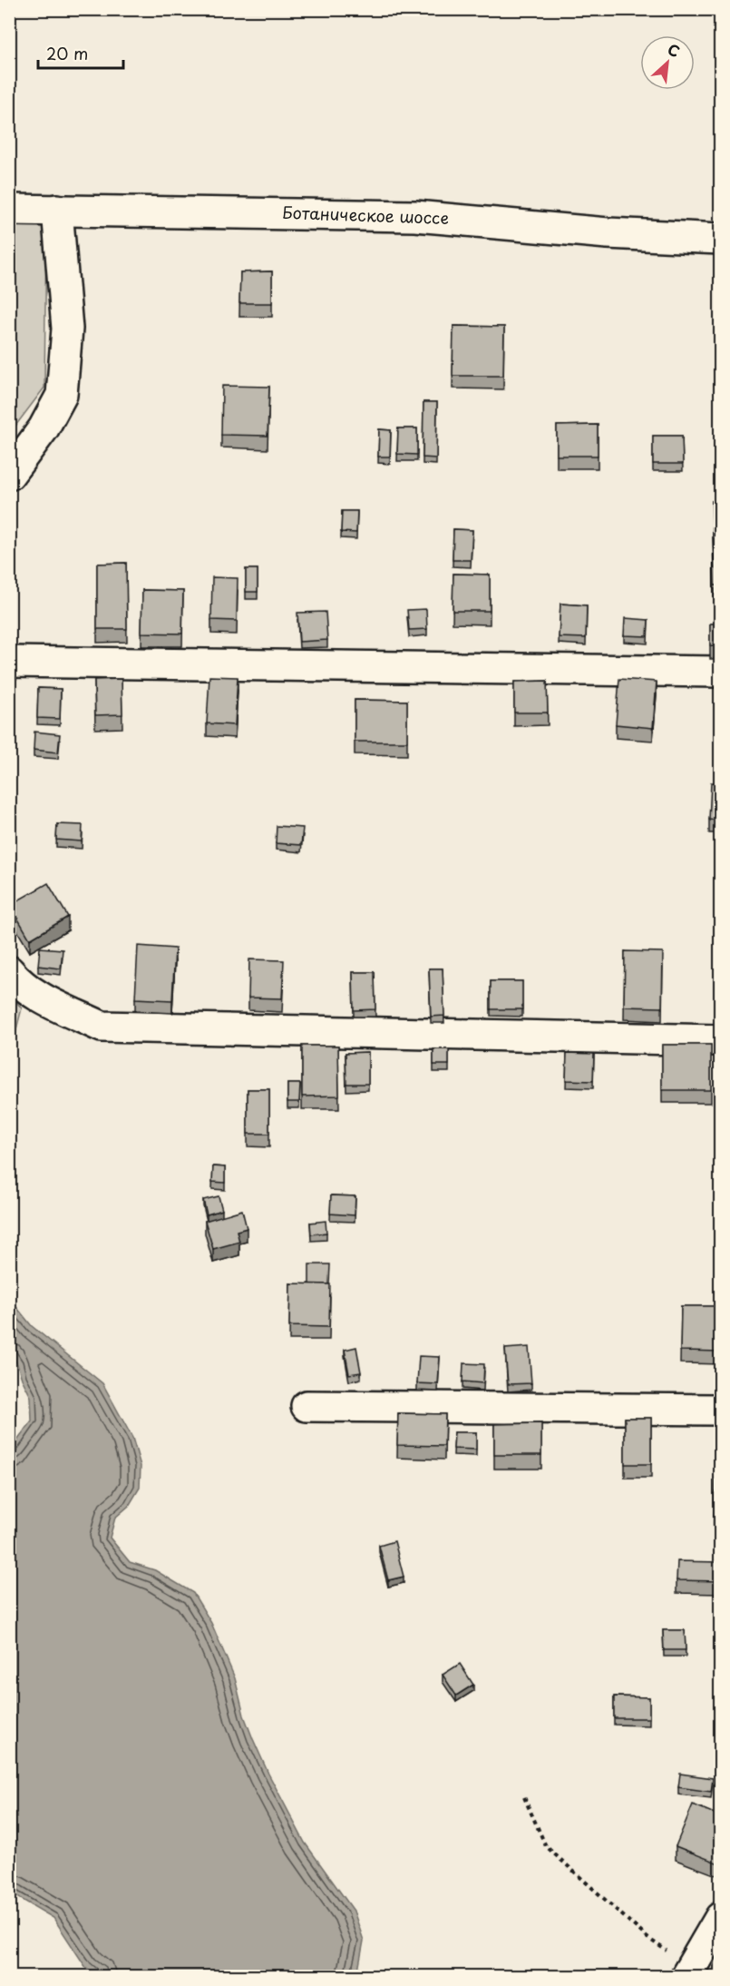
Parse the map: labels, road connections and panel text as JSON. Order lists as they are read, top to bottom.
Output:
{
  "streets": {
    "street": ["Ботаническое шоссе"]
  },
  "scale_bar": "20 m",
  "north": "top right"
}
